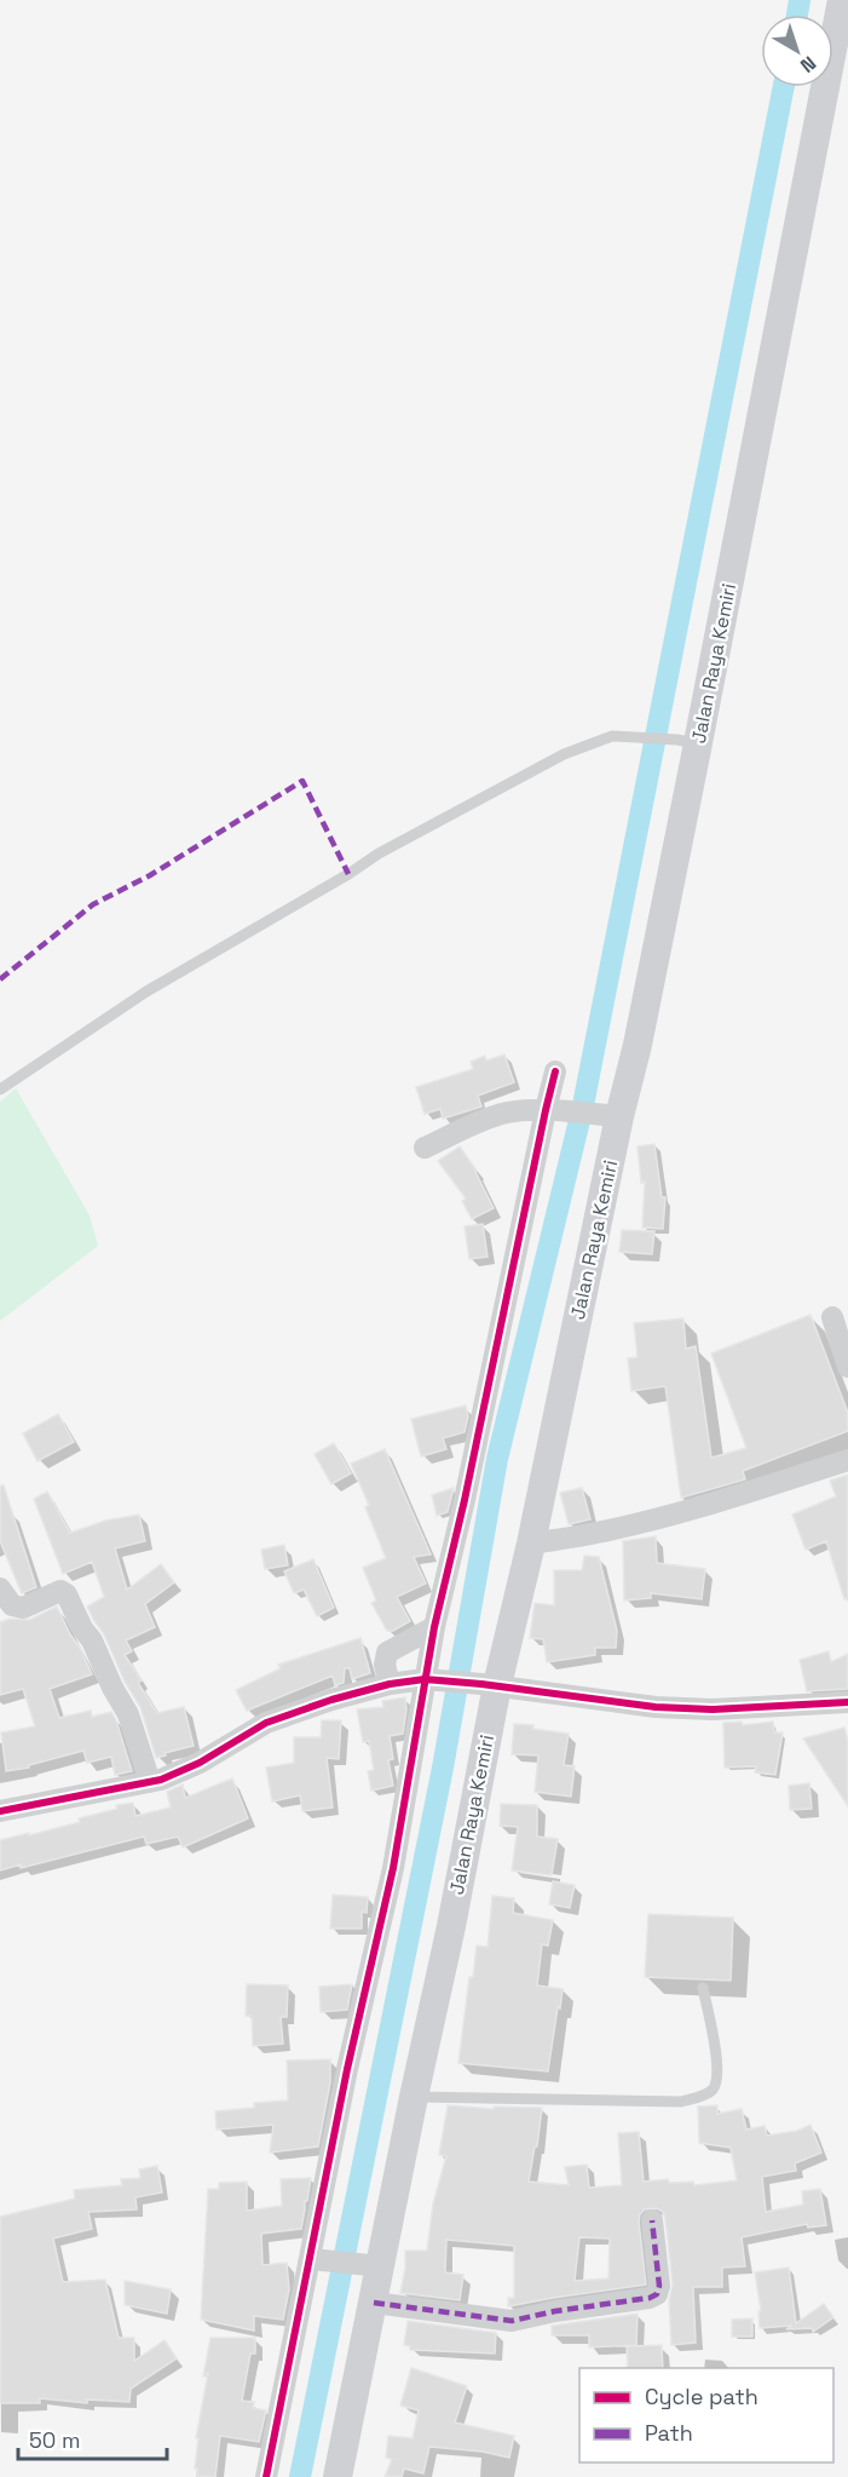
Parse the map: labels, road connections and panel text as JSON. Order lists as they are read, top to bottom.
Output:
{
  "streets": {
    "main road": ["Jalan Raya Kemiri"]
  },
  "legend": ["Cycle path", "Path"],
  "scale_bar": "50 m",
  "north": "bottom right"
}
